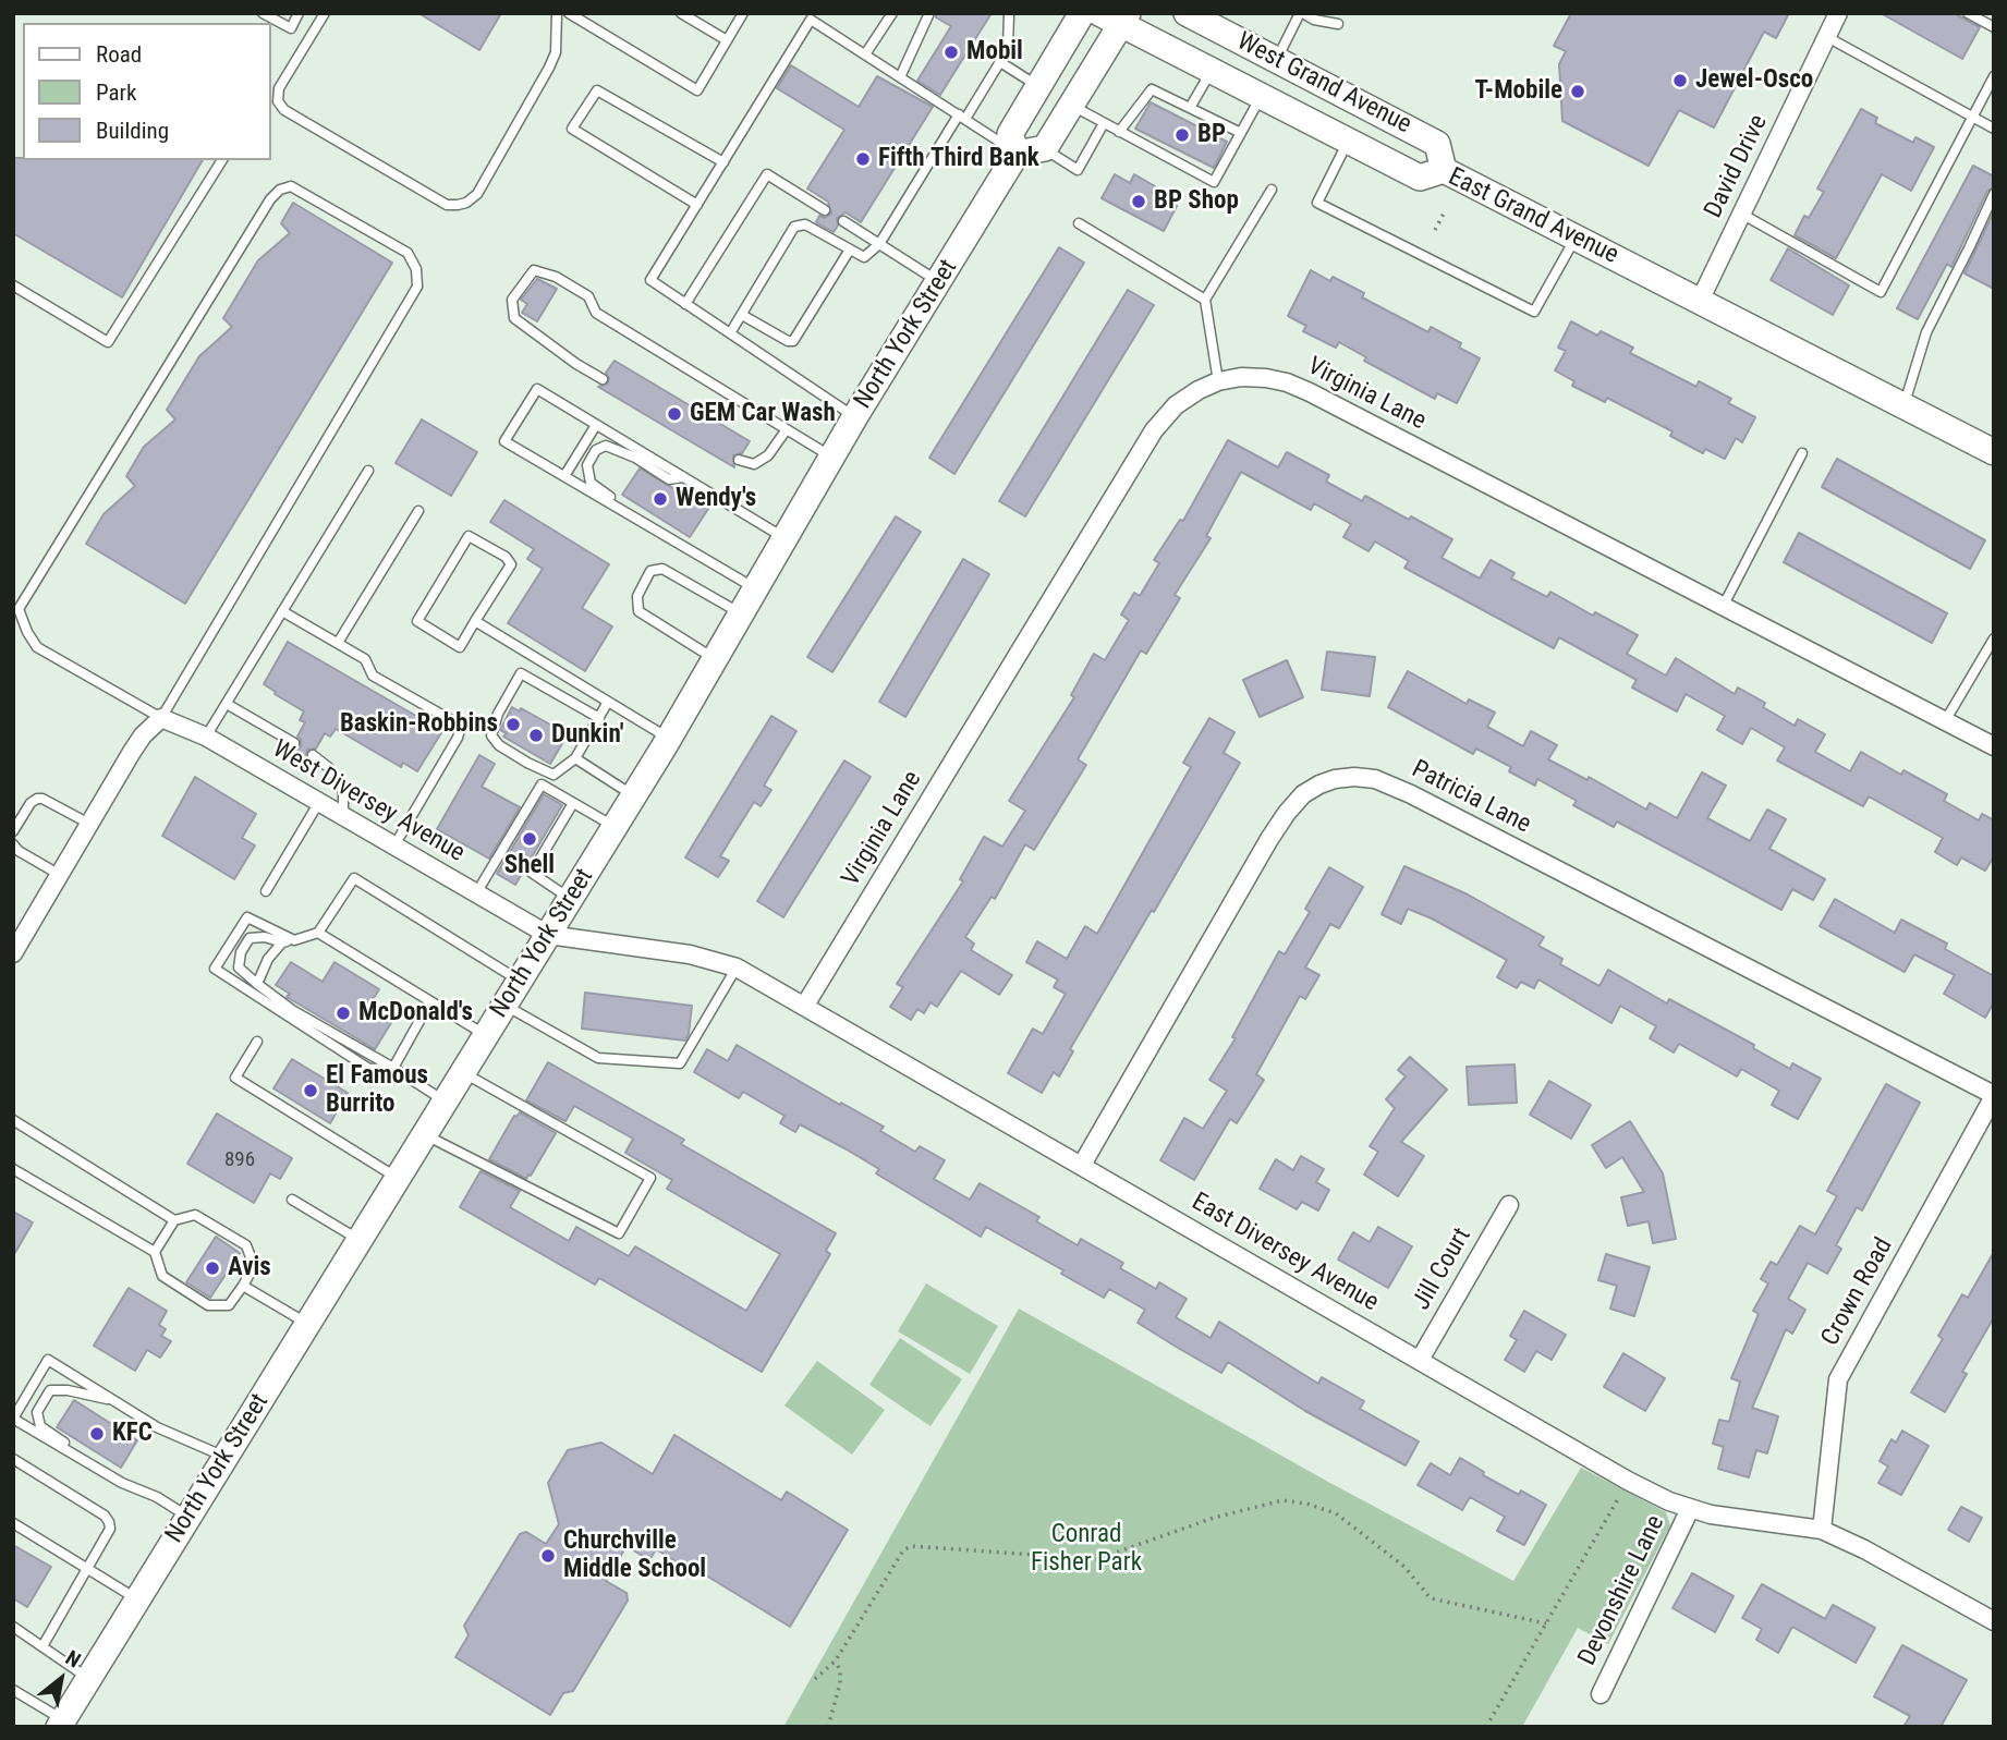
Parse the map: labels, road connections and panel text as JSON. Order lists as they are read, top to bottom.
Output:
{
  "streets": {
    "main road": ["West Grand Avenue", "East Grand Avenue", "North York Street"],
    "street": [
      "David Drive",
      "Virginia Lane",
      "Patricia Lane",
      "West Diversey Avenue",
      "East Diversey Avenue",
      "Jill Court",
      "Crown Road",
      "Devonshire Lane"
    ]
  },
  "crossings": [
    ["West Grand Avenue", "East Grand Avenue"],
    ["David Drive", "East Grand Avenue"],
    ["North York Street", "West Diversey Avenue"],
    ["North York Street", "East Diversey Avenue"],
    ["Virginia Lane", "East Diversey Avenue"],
    ["Patricia Lane", "East Diversey Avenue"],
    ["Patricia Lane", "Crown Road"],
    ["West Diversey Avenue", "East Diversey Avenue"],
    ["East Diversey Avenue", "Jill Court"],
    ["East Diversey Avenue", "Crown Road"],
    ["East Diversey Avenue", "Devonshire Lane"]
  ],
  "parks": ["Conrad Fisher Park"],
  "places": [
    "Mobil",
    "Jewel-Osco",
    "T-Mobile",
    "BP",
    "Fifth Third Bank",
    "BP Shop",
    "GEM Car Wash",
    "Wendy's",
    "Baskin-Robbins",
    "Dunkin'",
    "Shell",
    "McDonald's",
    "El Famous Burrito",
    "Avis",
    "KFC",
    "Churchville Middle School"
  ],
  "house_numbers": ["896"],
  "legend": ["Road", "Park", "Building"],
  "north": "top right"
}
